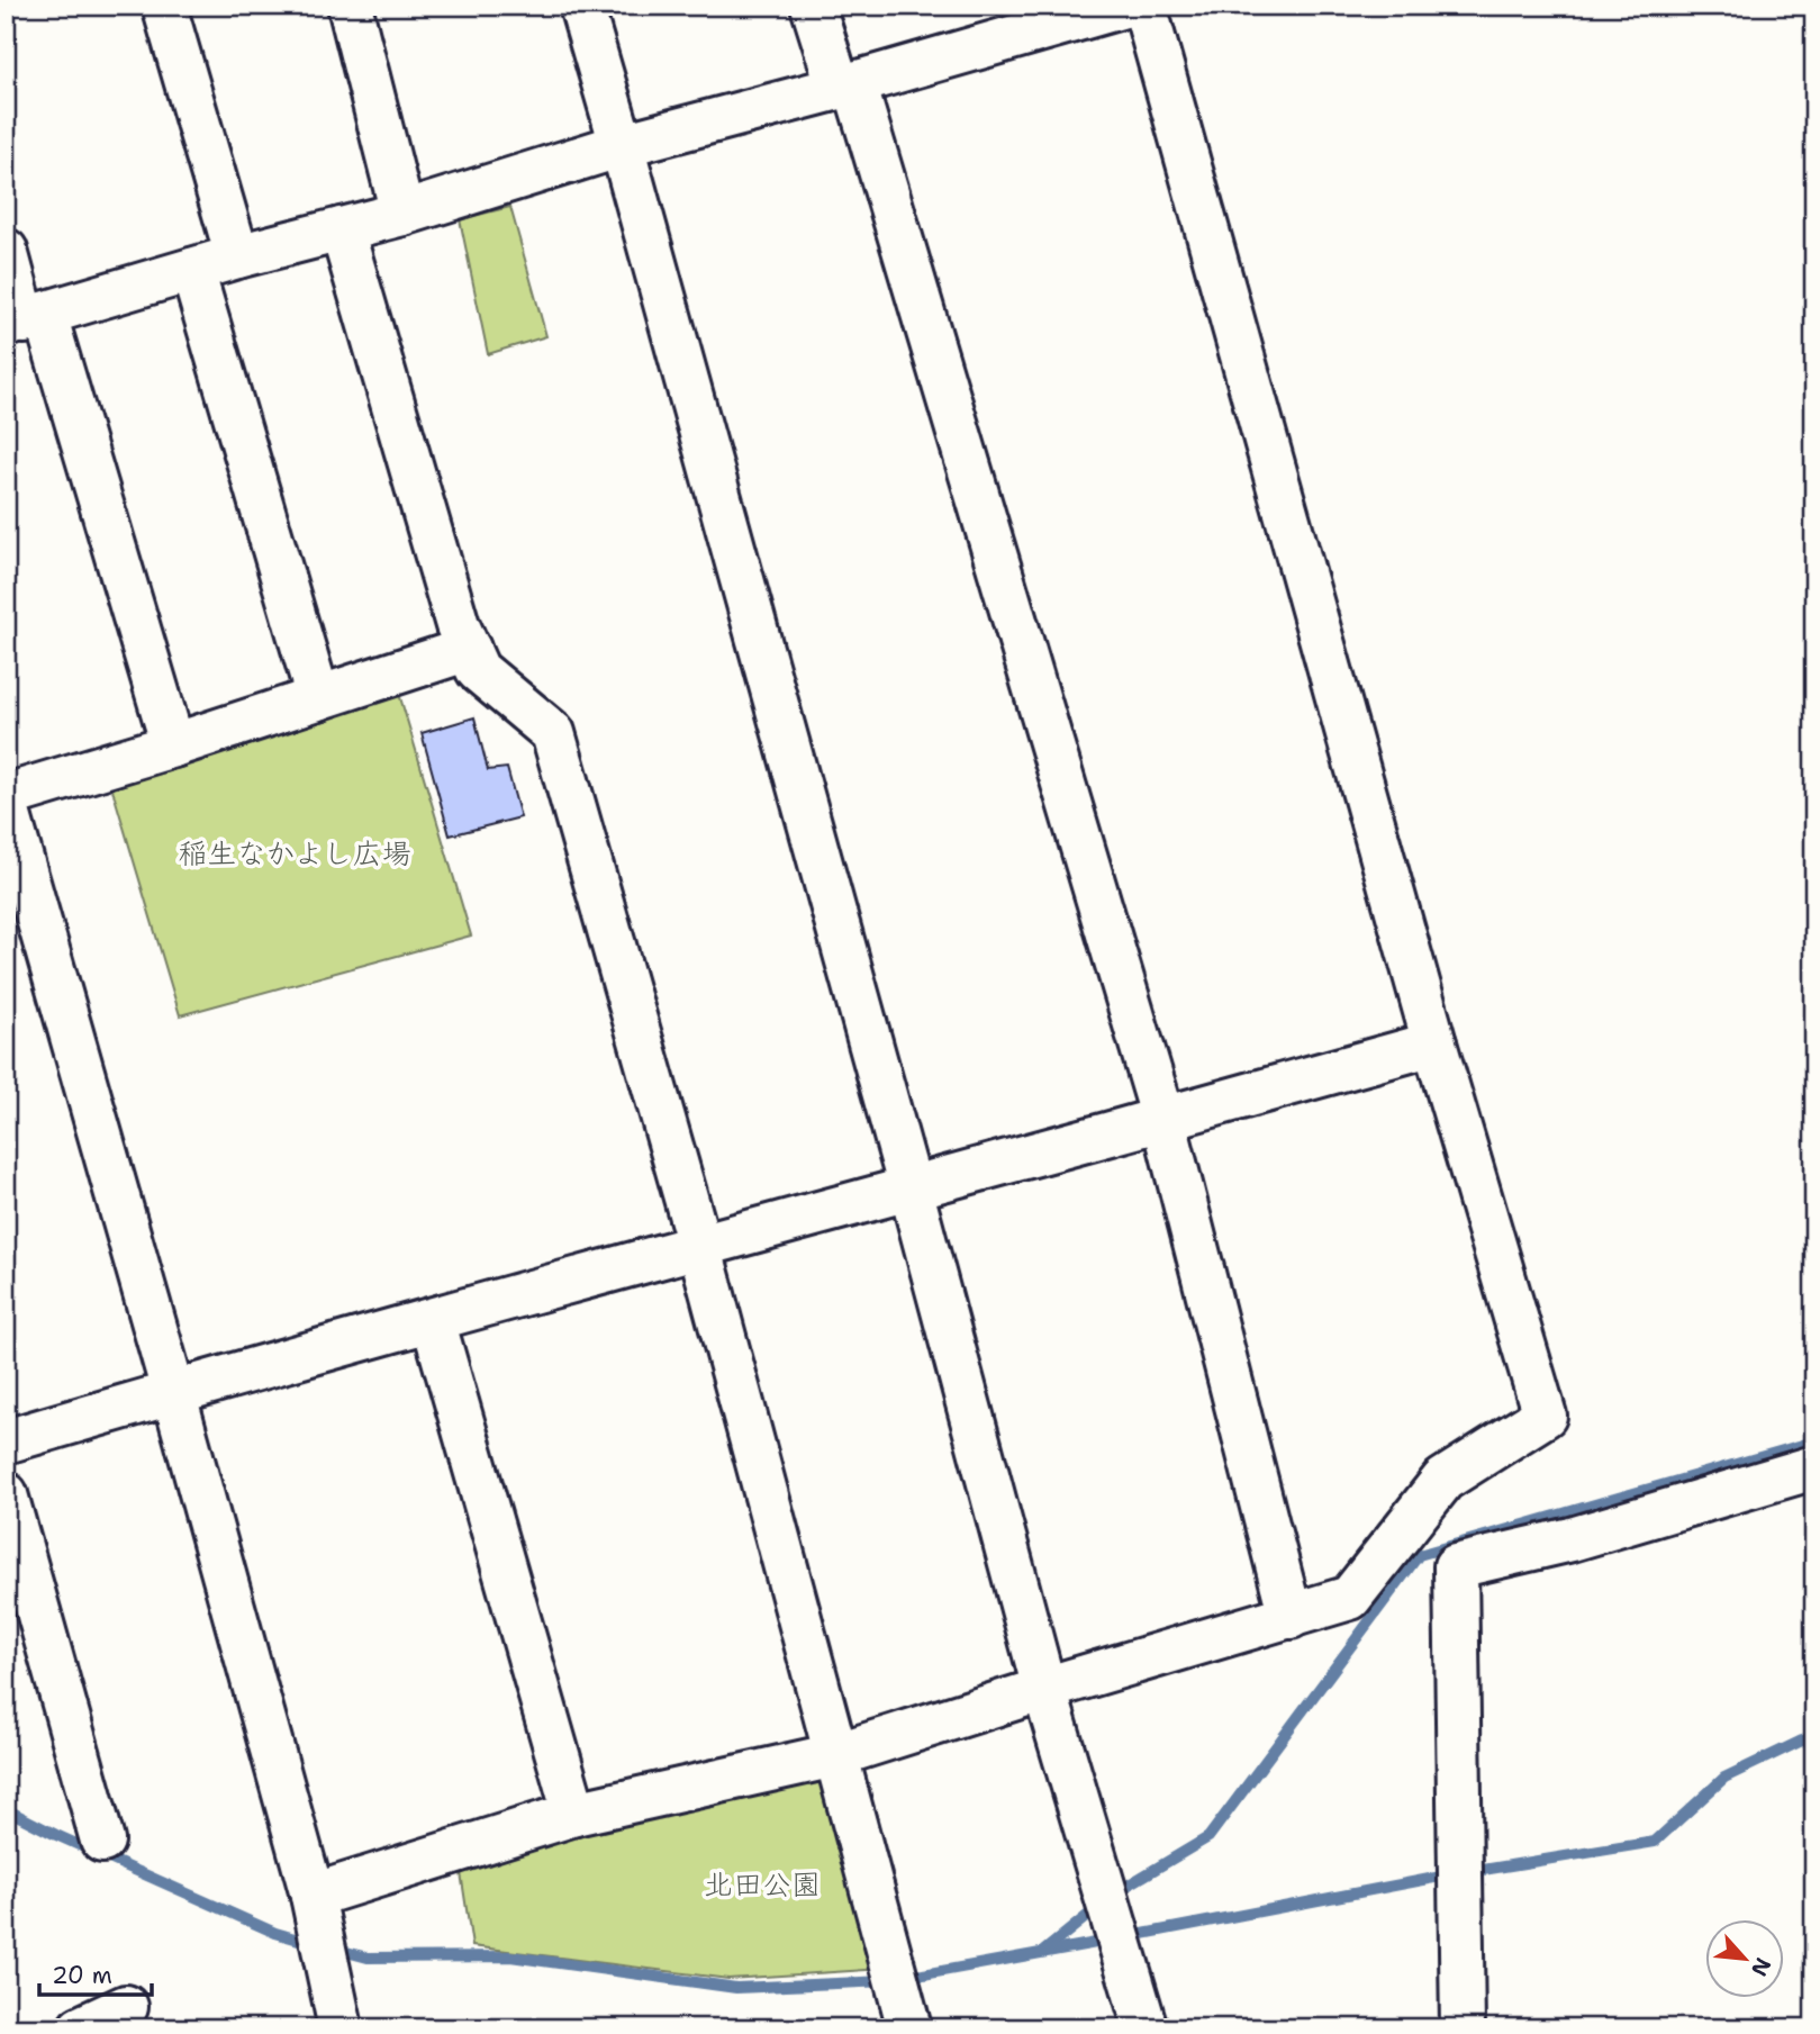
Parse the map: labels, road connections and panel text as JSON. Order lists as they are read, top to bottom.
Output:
{
  "parks": ["稲生なかよし広場", "北田公園"],
  "scale_bar": "20 m",
  "north": "bottom right"
}
